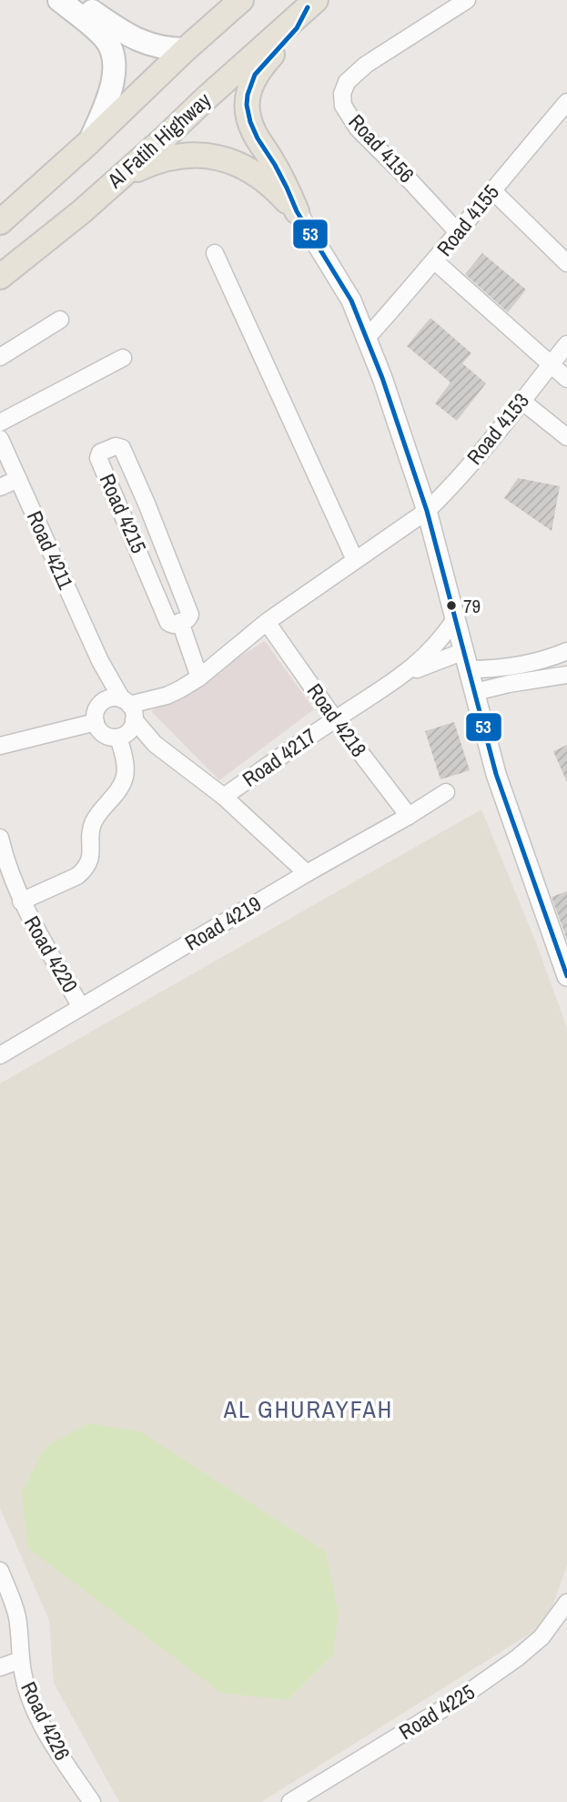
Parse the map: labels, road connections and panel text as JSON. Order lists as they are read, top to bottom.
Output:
{
  "streets": {
    "main road": ["Al Fatih Highway"],
    "street": [
      "Road 4156",
      "Road 4155",
      "Road 4153",
      "Road 4215",
      "Road 4211",
      "Road 4218",
      "Road 4217",
      "Road 4219",
      "Road 4220",
      "Road 4225",
      "Road 4226"
    ]
  },
  "crossings": [
    ["Road 4156", "Road 4155"],
    ["Road 4211", "Road 4217"],
    ["Road 4211", "Road 4219"],
    ["Road 4211", "Road 4220"],
    ["Road 4218", "Road 4217"],
    ["Road 4218", "Road 4219"],
    ["Road 4219", "Road 4220"]
  ],
  "districts": ["AL GHURAYFAH"],
  "places": ["79"],
  "lines": ["transit line 53"]
}
